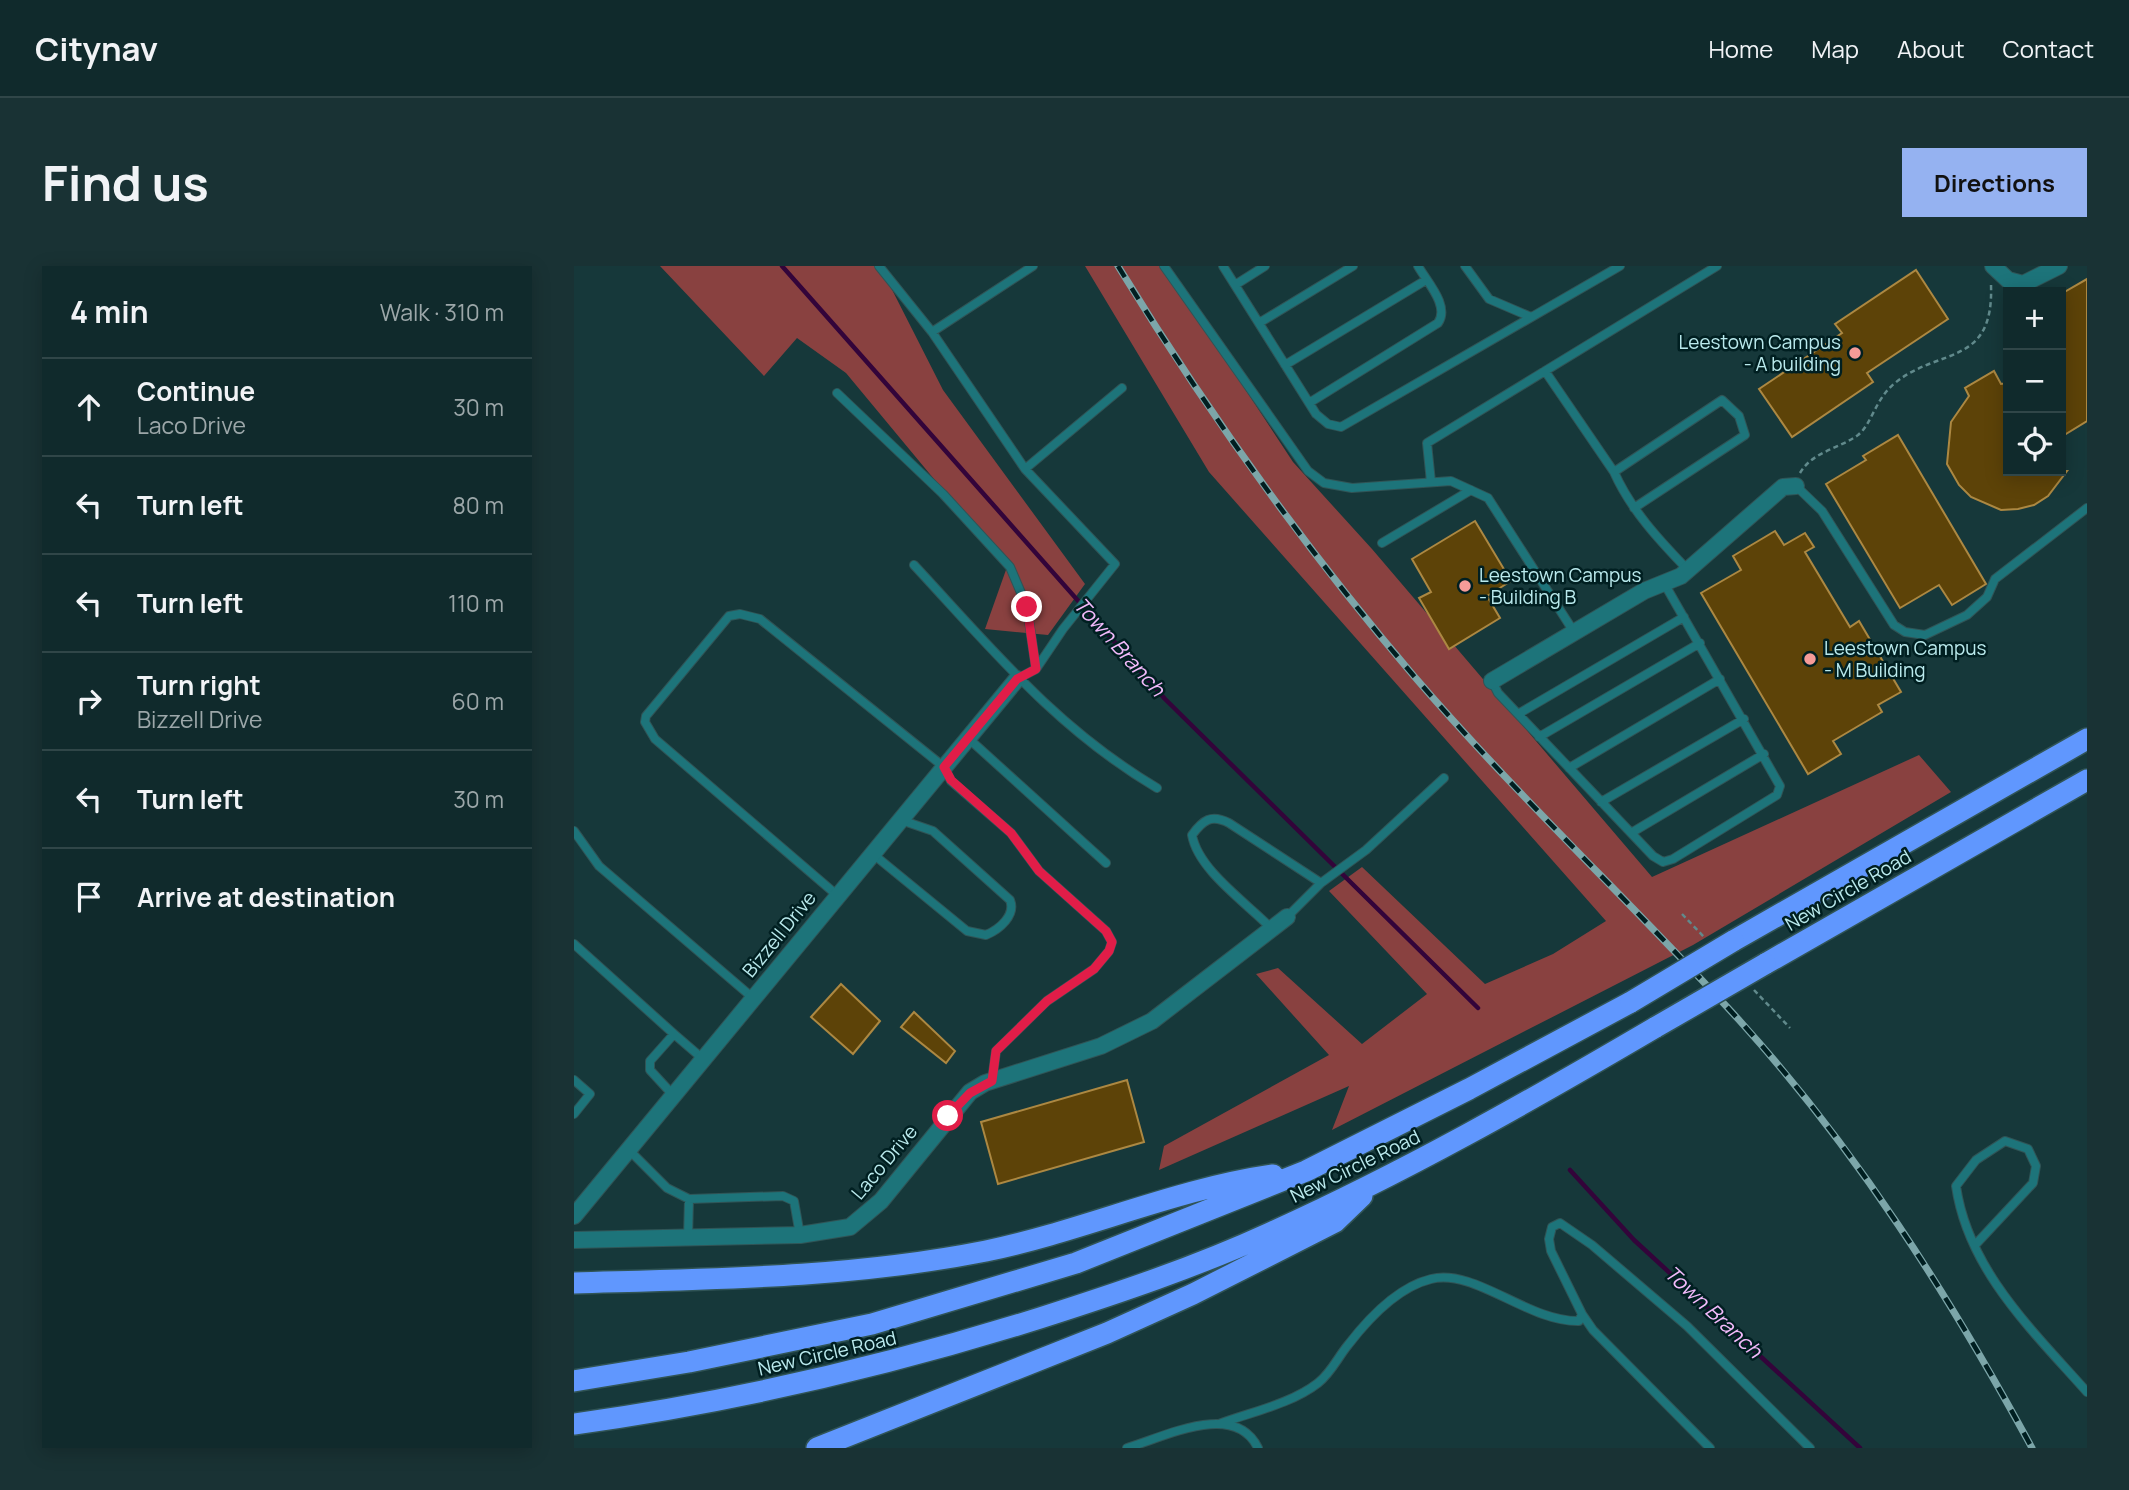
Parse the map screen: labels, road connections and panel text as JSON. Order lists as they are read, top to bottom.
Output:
{
  "streets": {
    "highway": ["New Circle Road"],
    "street": ["Bizzell Drive", "Laco Drive"]
  },
  "water": ["Town Branch"],
  "places": ["Leestown Campus - A building", "Leestown Campus - Building B", "Leestown Campus - M Building"],
  "page": {
    "header": "Citynav",
    "nav": [
      "Home",
      "Map",
      "About",
      "Contact"
    ],
    "buttons": "Directions",
    "title": "Find us",
    "heading": ["4 min", "Walk · 310 m"],
    "map_buttons": ["+", "−"],
    "list": [
      ["Continue", "Laco Drive", "30 m"],
      ["Turn left", "80 m"],
      ["Turn left", "110 m"],
      ["Turn right", "Bizzell Drive", "60 m"],
      ["Turn left", "30 m"],
      "Arrive at destination"
    ]
  }
}
